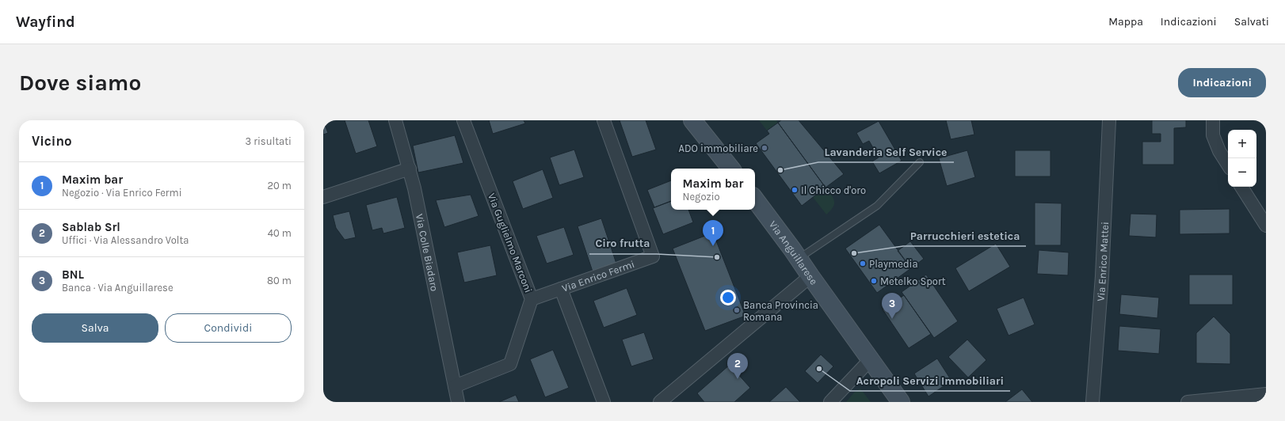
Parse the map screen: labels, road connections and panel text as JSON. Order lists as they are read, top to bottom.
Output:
{
  "streets": {
    "main road": ["Via Anguillarese"],
    "street": [
      "Via Guglielmo Marconi",
      "Via Colle Biadaro",
      "Via Enrico Mattei",
      "Via Enrico Fermi"
    ]
  },
  "crossings": [
    ["Via Guglielmo Marconi", "Via Colle Biadaro"],
    ["Via Guglielmo Marconi", "Via Enrico Fermi"]
  ],
  "places": [
    "ADO immobiliare",
    "Lavanderia Self Service",
    "Il Chicco d'oro",
    "Parrucchieri estetica",
    "Ciro frutta",
    "Playmedia",
    "Metelko Sport",
    "Banca Provincia Romana",
    "Acropoli Servizi Immobiliari"
  ],
  "page": {
    "header": "Wayfind",
    "nav": ["Mappa", "Indicazioni", "Salvati"],
    "buttons": [
      "Indicazioni",
      ["Salva", "Condividi"]
    ],
    "title": "Dove siamo",
    "heading": ["Vicino", "3 risultati"],
    "map_buttons": ["+", "−"],
    "list": [
      {
        "mark": "1",
        "name": "Maxim bar",
        "note": "Negozio · Via Enrico Fermi",
        "value": "20 m"
      },
      {
        "mark": "2",
        "name": "Sablab Srl",
        "note": "Uffici · Via Alessandro Volta",
        "value": "40 m"
      },
      {
        "mark": "3",
        "name": "BNL",
        "note": "Banca · Via Anguillarese",
        "value": "80 m"
      }
    ],
    "popup": ["Maxim bar", "Negozio"],
    "pins": ["1", "3", "2"]
  }
}
